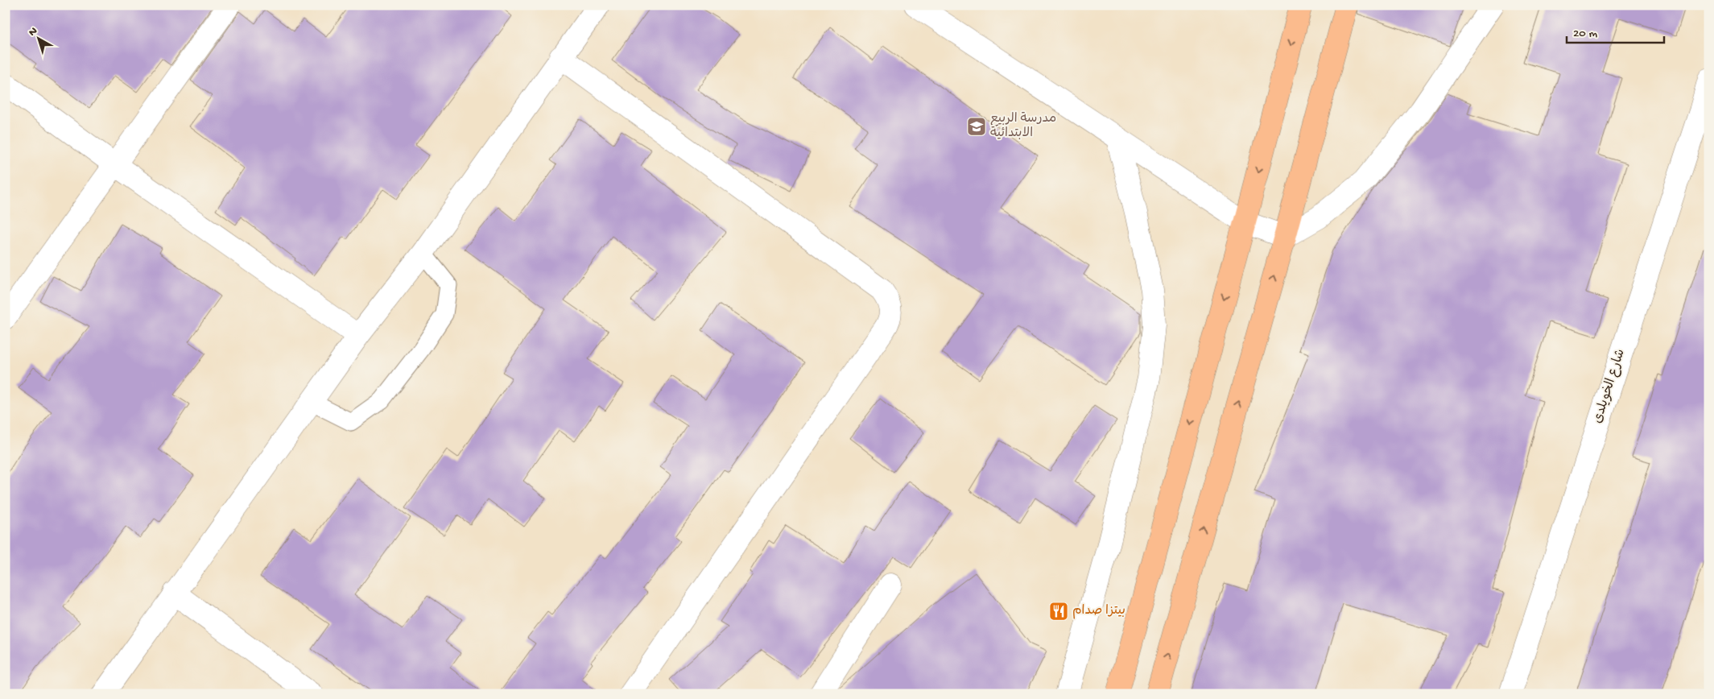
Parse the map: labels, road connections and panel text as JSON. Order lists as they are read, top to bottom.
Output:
{
  "streets": {
    "street": ["شارع الخويلدى"]
  },
  "places": {
    "school or university": ["مدرسة الربيع الابتدائية"],
    "restaurant": ["بيتزا صدام"]
  },
  "scale_bar": "20 m",
  "north": "top left"
}
